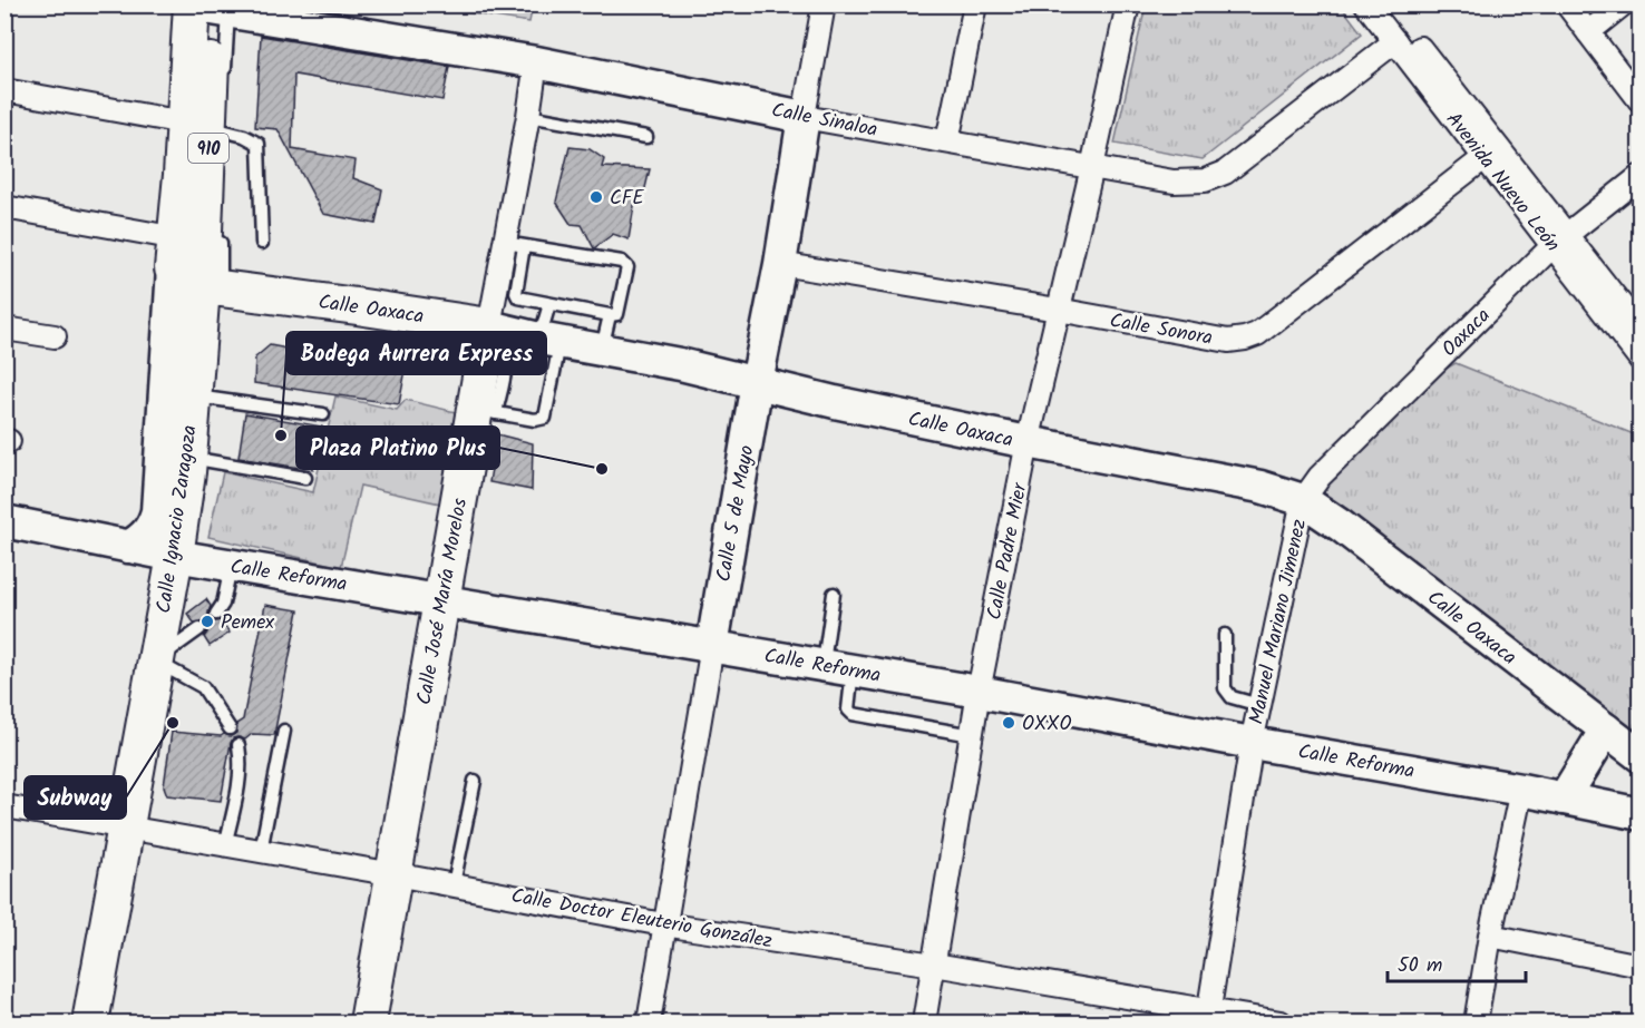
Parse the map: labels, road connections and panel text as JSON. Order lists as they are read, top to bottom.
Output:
{
  "streets": {
    "main road": [
      "910",
      "Calle Oaxaca",
      "Calle Ignacio Zaragoza",
      "Calle José María Morelos"
    ],
    "street": [
      "Calle Sinaloa",
      "Avenida Nuevo León",
      "Calle Sonora",
      "Oaxaca",
      "Calle 5 de Mayo",
      "Calle Padre Mier",
      "Calle Reforma",
      "Manuel Mariano Jimenez",
      "Calle Doctor Eleuterio González"
    ]
  },
  "crossings": [
    ["Calle Sinaloa", "910"],
    ["Calle Sinaloa", "Avenida Nuevo León"],
    ["Calle Sinaloa", "Calle 5 de Mayo"],
    ["Calle Sinaloa", "Calle Padre Mier"],
    ["Calle Sinaloa", "Calle José María Morelos"],
    ["910", "Calle Ignacio Zaragoza"],
    ["Avenida Nuevo León", "Calle Sonora"],
    ["Avenida Nuevo León", "Oaxaca"],
    ["Calle Oaxaca", "Oaxaca"],
    ["Calle Oaxaca", "Calle 5 de Mayo"],
    ["Calle Oaxaca", "Calle Ignacio Zaragoza"],
    ["Calle Oaxaca", "Calle Padre Mier"],
    ["Calle Oaxaca", "Calle José María Morelos"],
    ["Calle Oaxaca", "Manuel Mariano Jimenez"],
    ["Calle Sonora", "Calle 5 de Mayo"],
    ["Calle Sonora", "Calle Padre Mier"],
    ["Oaxaca", "Manuel Mariano Jimenez"],
    ["Calle 5 de Mayo", "Calle Reforma"],
    ["Calle 5 de Mayo", "Calle Doctor Eleuterio González"],
    ["Calle Ignacio Zaragoza", "Calle Reforma"],
    ["Calle Ignacio Zaragoza", "Calle Doctor Eleuterio González"],
    ["Calle Padre Mier", "Calle Reforma"],
    ["Calle Padre Mier", "Calle Doctor Eleuterio González"],
    ["Calle Reforma", "Calle José María Morelos"],
    ["Calle Reforma", "Manuel Mariano Jimenez"],
    ["Calle José María Morelos", "Calle Doctor Eleuterio González"],
    ["Manuel Mariano Jimenez", "Calle Doctor Eleuterio González"]
  ],
  "places": [
    "CFE",
    "Bodega Aurrera Express",
    "Plaza Platino Plus",
    "Pemex",
    "Subway",
    "OXXO"
  ],
  "scale_bar": "50 m"
}
